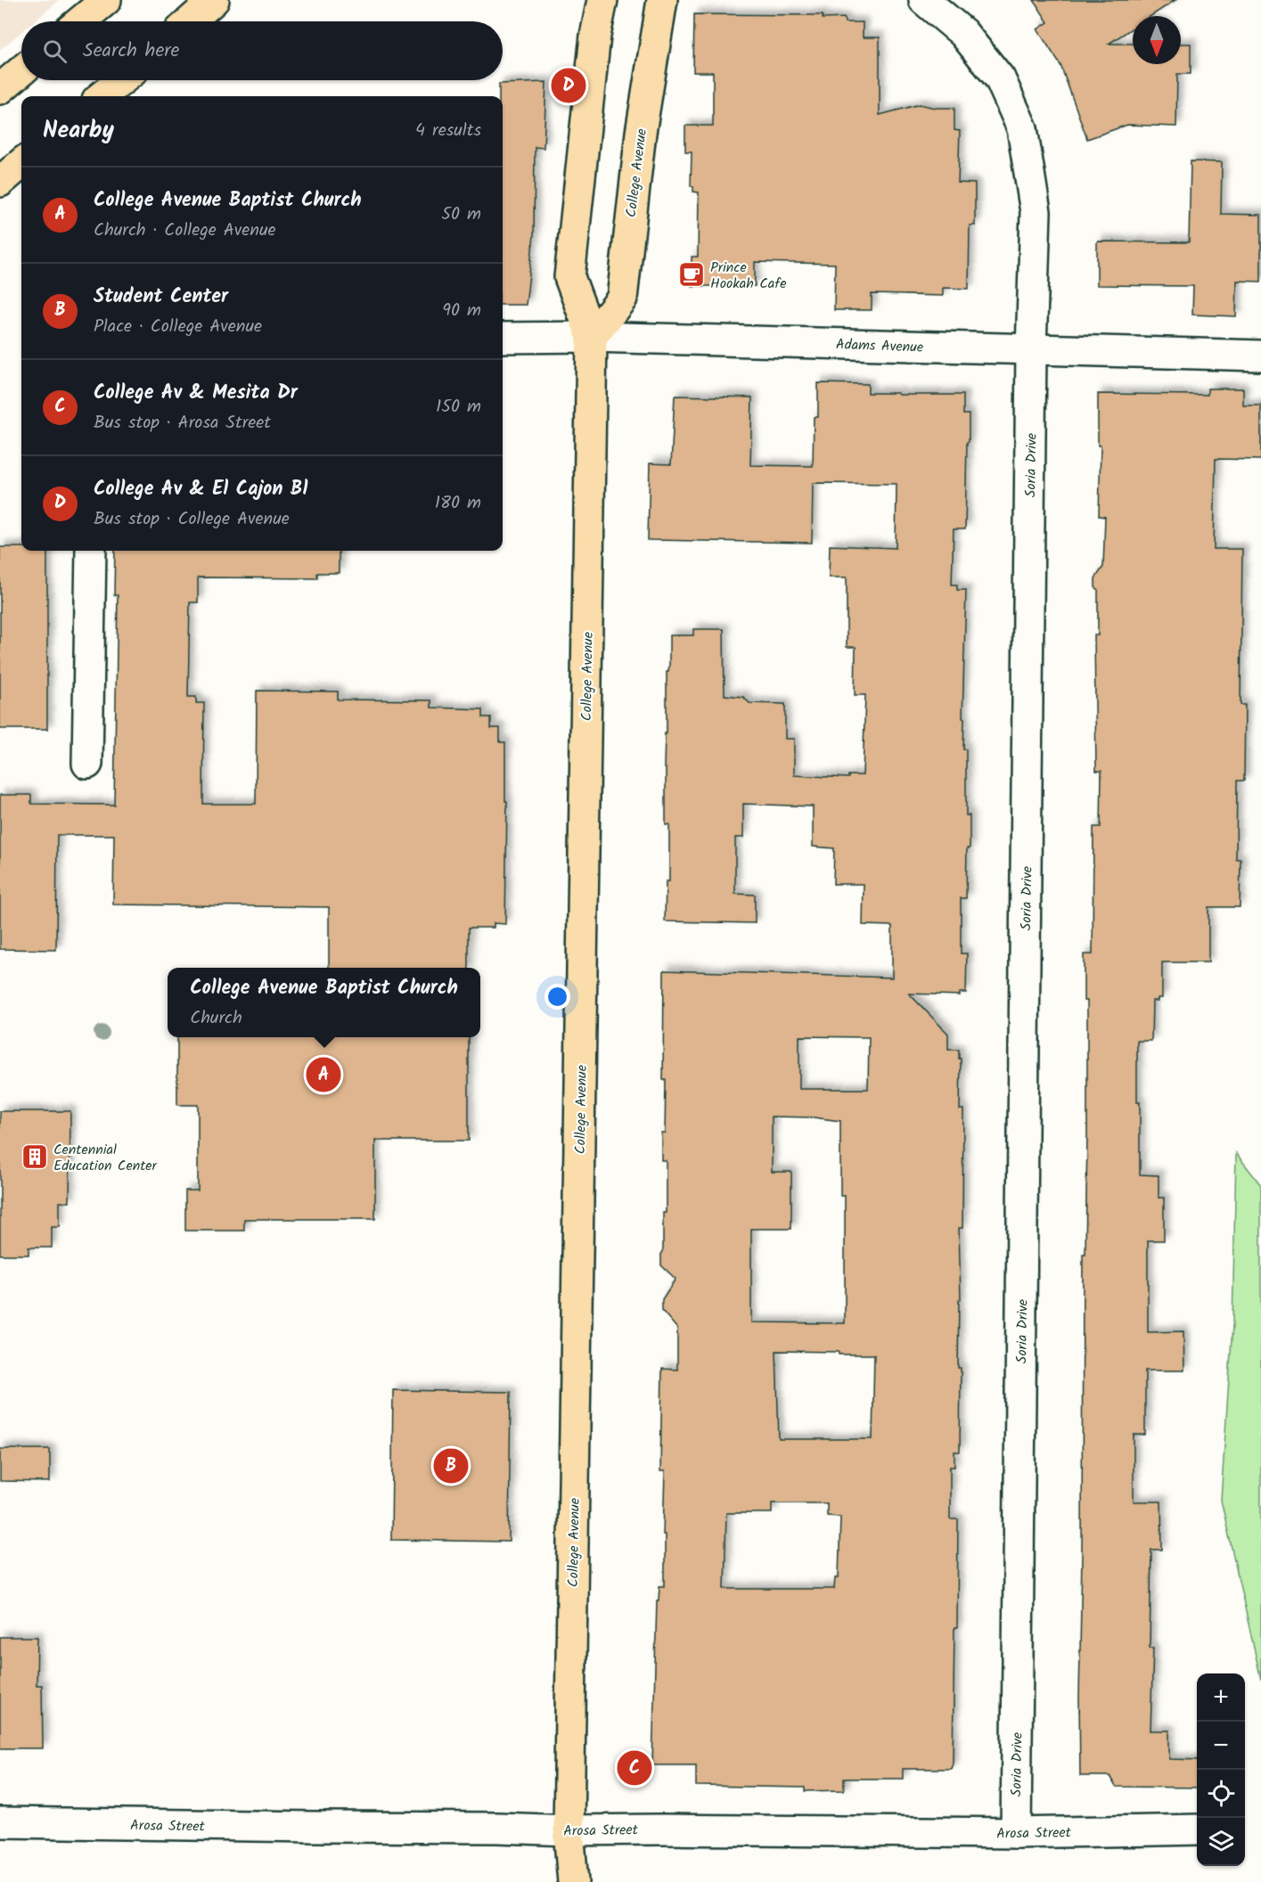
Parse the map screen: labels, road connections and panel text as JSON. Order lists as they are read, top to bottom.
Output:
{
  "streets": {
    "main road": ["College Avenue"],
    "street": ["Adams Avenue", "Soria Drive", "Arosa Street"]
  },
  "crossings": [
    ["College Avenue", "Adams Avenue"],
    ["College Avenue", "Arosa Street"],
    ["Adams Avenue", "Soria Drive"],
    ["Soria Drive", "Arosa Street"]
  ],
  "places": {
    "cafe": ["Prince Hookah Cafe"],
    "building": ["Centennial Education Center"]
  },
  "north": "bottom",
  "page": {
    "search": "Search here",
    "pins": [
      "D",
      "A",
      "B",
      "C"
    ],
    "heading": ["Nearby", "4 results"],
    "list": [
      {
        "mark": "A",
        "name": "College Avenue Baptist Church",
        "note": "Church · College Avenue",
        "value": "50 m"
      },
      {
        "mark": "B",
        "name": "Student Center",
        "note": "Place · College Avenue",
        "value": "90 m"
      },
      {
        "mark": "C",
        "name": "College Av & Mesita Dr",
        "note": "Bus stop · Arosa Street",
        "value": "150 m"
      },
      {
        "mark": "D",
        "name": "College Av & El Cajon Bl",
        "note": "Bus stop · College Avenue",
        "value": "180 m"
      }
    ],
    "popup": ["College Avenue Baptist Church", "Church"],
    "map_buttons": ["+", "−"]
  }
}
